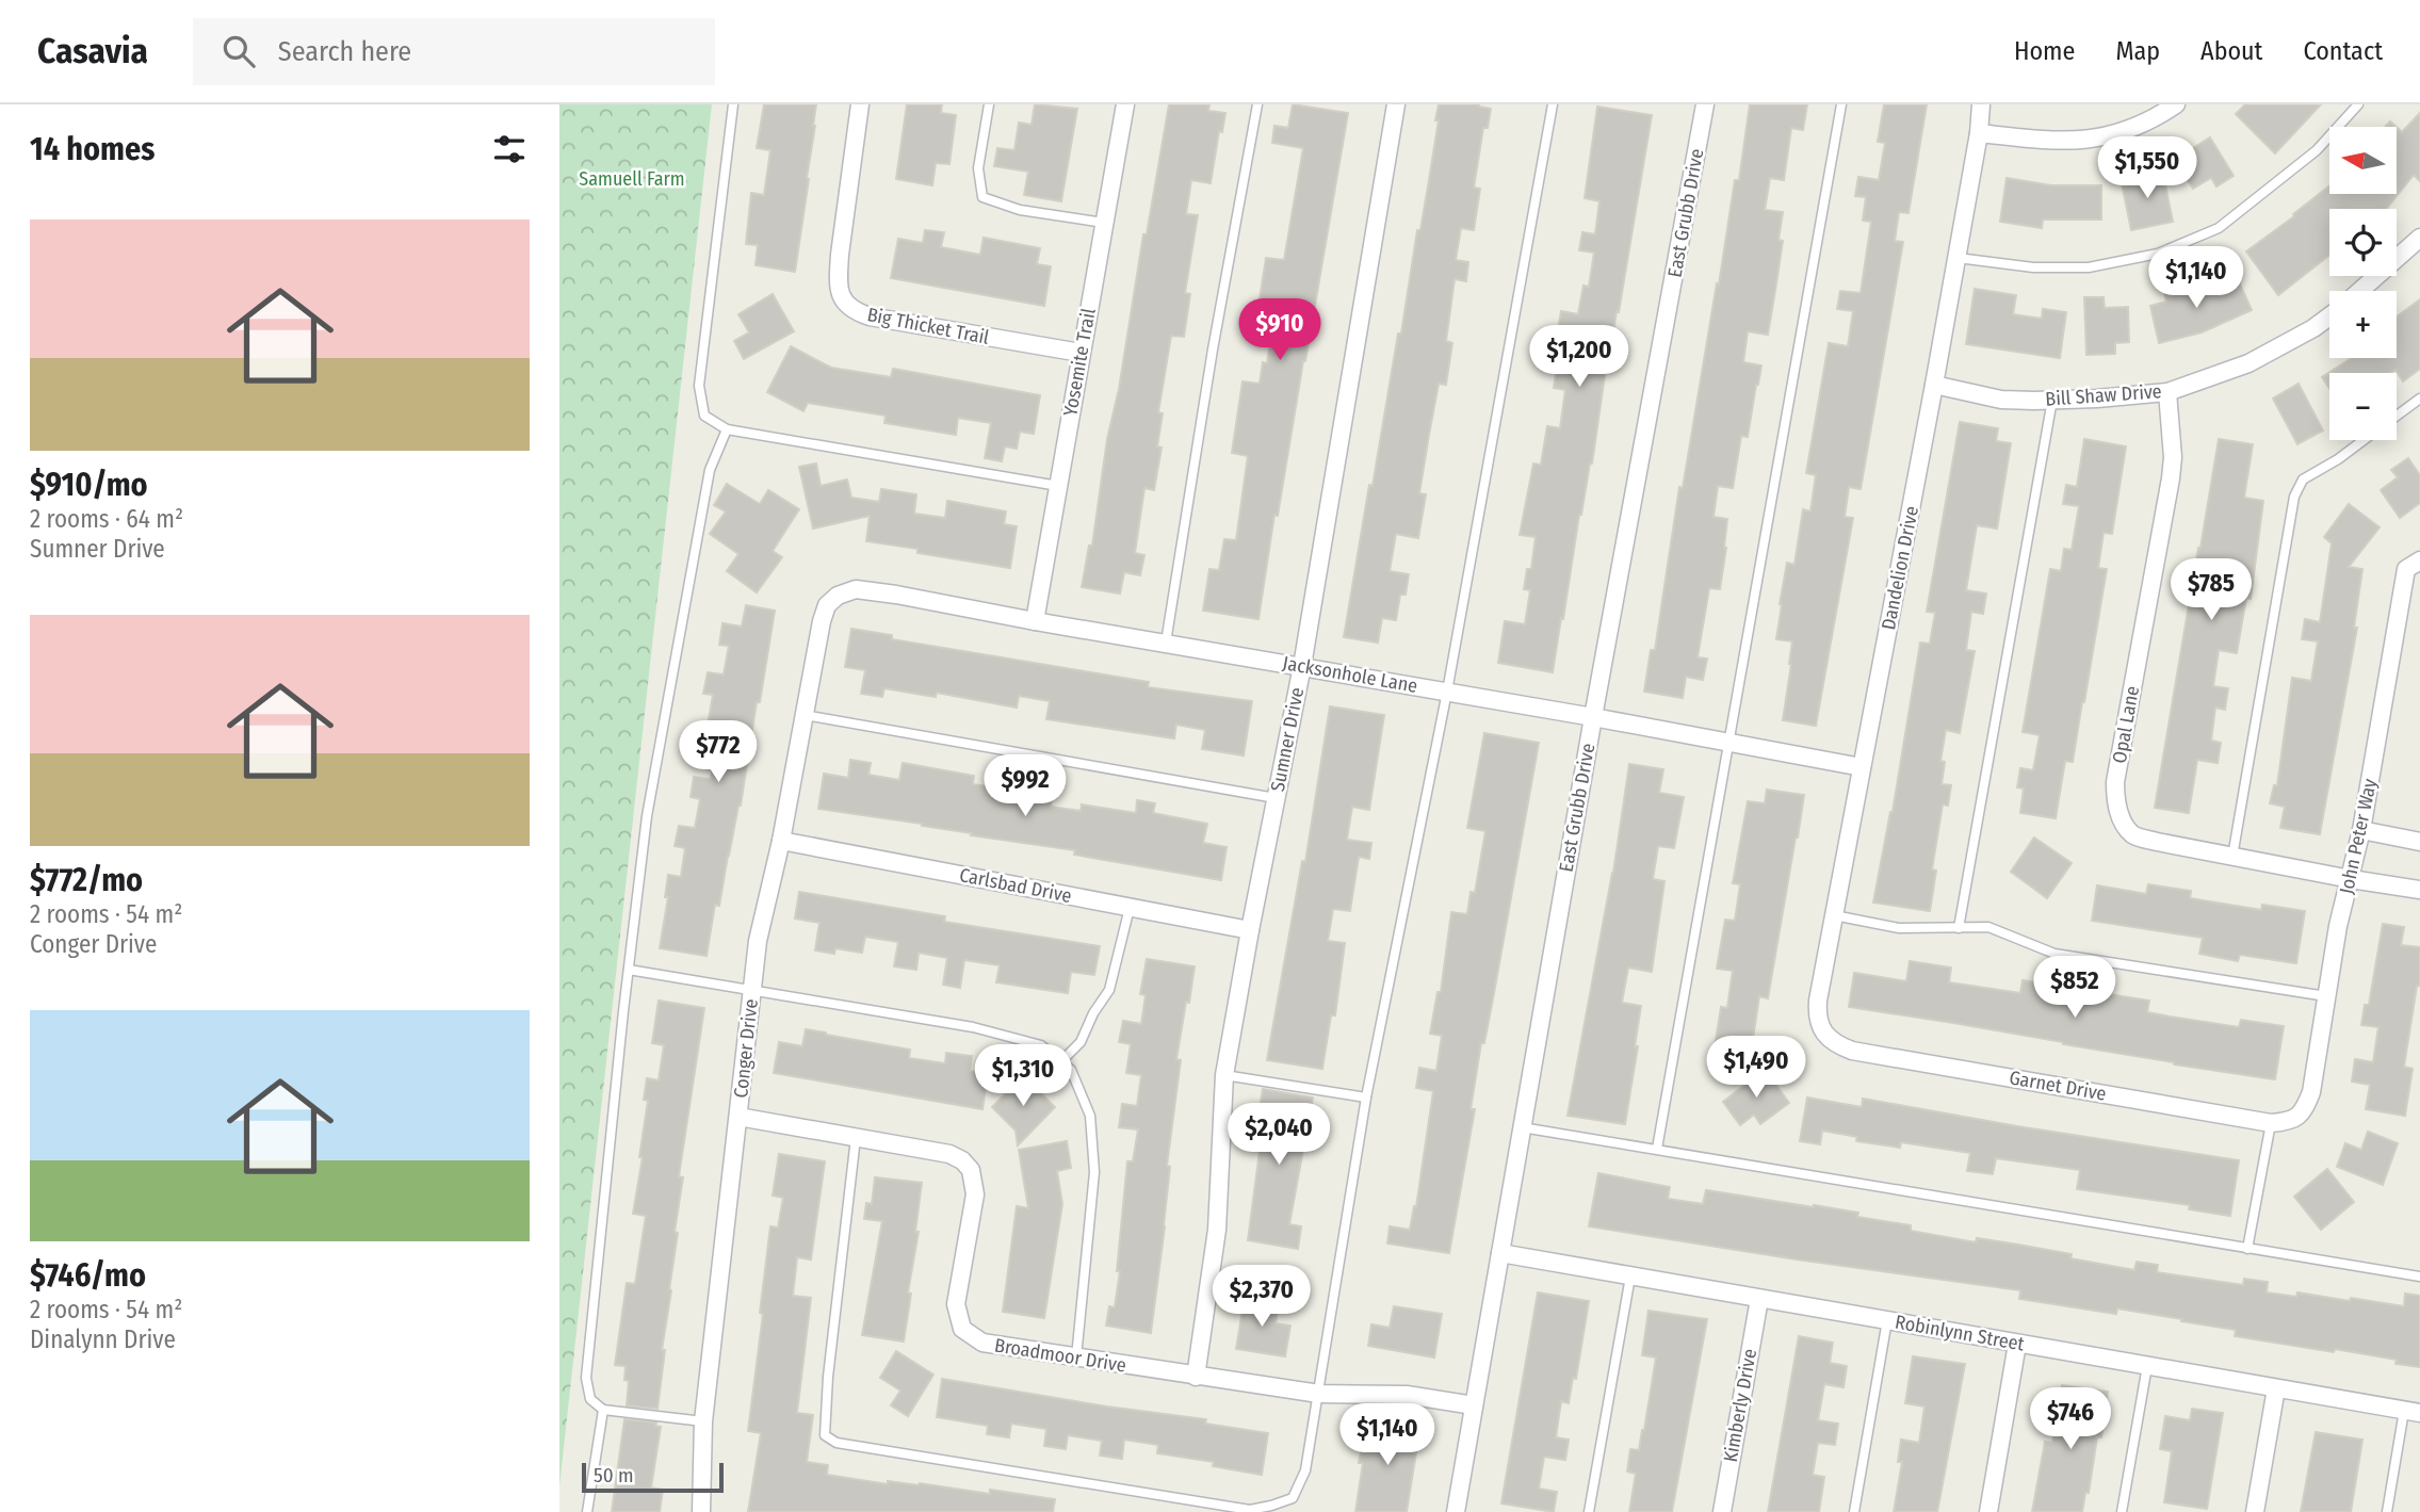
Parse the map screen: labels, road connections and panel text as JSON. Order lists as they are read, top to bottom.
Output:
{
  "streets": {
    "street": [
      "East Grubb Drive",
      "Big Thicket Trail",
      "Yosemite Trail",
      "Bill Shaw Drive",
      "Dandelion Drive",
      "Jacksonhole Lane",
      "Opal Lane",
      "Sumner Drive",
      "John Peter Way",
      "Carlsbad Drive",
      "Conger Drive",
      "Garnet Drive",
      "Robinlynn Street",
      "Broadmoor Drive",
      "Kimberly Drive"
    ]
  },
  "crossings": [
    ["East Grubb Drive", "Jacksonhole Lane"],
    ["East Grubb Drive", "Robinlynn Street"],
    ["East Grubb Drive", "Broadmoor Drive"],
    ["Big Thicket Trail", "Yosemite Trail"],
    ["Yosemite Trail", "Jacksonhole Lane"],
    ["Bill Shaw Drive", "Dandelion Drive"],
    ["Bill Shaw Drive", "Opal Lane"],
    ["Dandelion Drive", "Jacksonhole Lane"],
    ["Dandelion Drive", "Garnet Drive"],
    ["Jacksonhole Lane", "Sumner Drive"],
    ["Jacksonhole Lane", "Conger Drive"],
    ["Opal Lane", "John Peter Way"],
    ["Sumner Drive", "Carlsbad Drive"],
    ["Sumner Drive", "Broadmoor Drive"],
    ["John Peter Way", "Garnet Drive"],
    ["Carlsbad Drive", "Conger Drive"],
    ["Conger Drive", "Broadmoor Drive"],
    ["Robinlynn Street", "Kimberly Drive"]
  ],
  "parks": ["Samuell Farm"],
  "scale_bar": "50 m",
  "north": "left",
  "page": {
    "header": "Casavia",
    "search": "Search here",
    "nav": [
      "Home",
      "Map",
      "About",
      "Contact"
    ],
    "heading": "14 homes",
    "map_buttons": ["+", "−"],
    "price": [
      "$1,550",
      "$1,140",
      "$910",
      "$1,200",
      "$785",
      "$772",
      "$992",
      "$852",
      "$1,490",
      "$1,310",
      "$2,040",
      "$2,370",
      "$746",
      "$1,140"
    ],
    "list": [
      {
        "name": "$910/mo",
        "note": "2 rooms · 64 m² · Sumner Drive"
      },
      {
        "name": "$772/mo",
        "note": "2 rooms · 54 m² · Conger Drive"
      },
      {
        "name": "$746/mo",
        "note": "2 rooms · 54 m² · Dinalynn Drive"
      }
    ],
    "scale": "50 m"
  }
}
